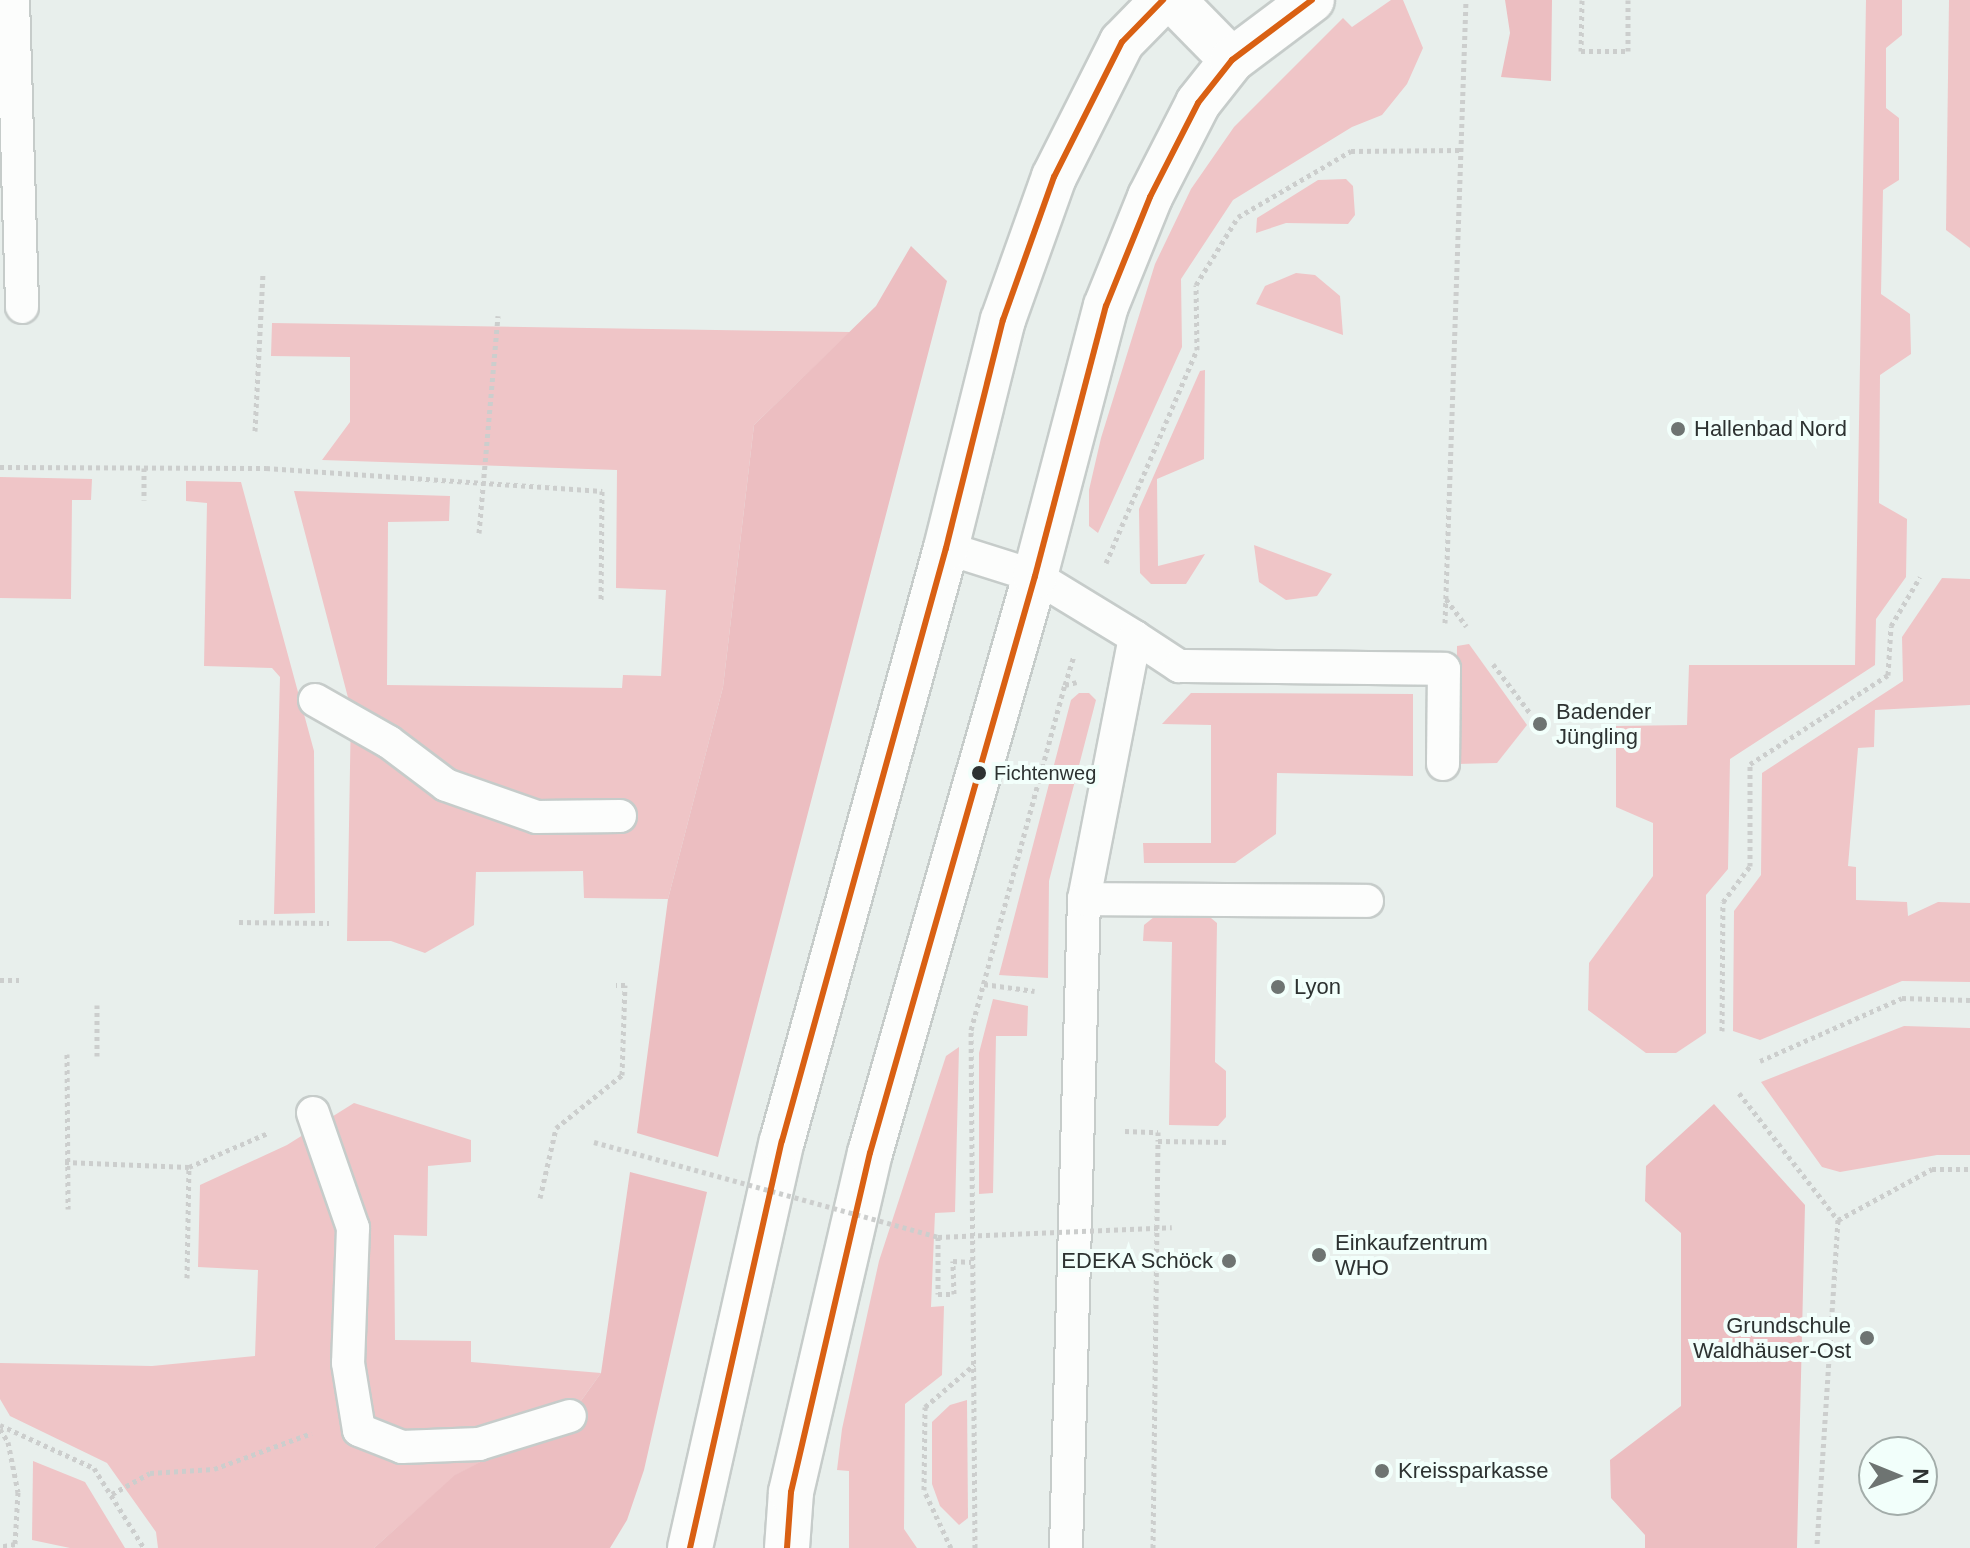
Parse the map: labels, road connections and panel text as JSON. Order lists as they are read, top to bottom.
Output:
{
  "places": [
    "Hallenbad Nord",
    "Badender Jüngling",
    "Fichtenweg",
    "Lyon",
    "Einkaufzentrum WHO",
    "EDEKA Schöck",
    "Grundschule Waldhäuser-Ost",
    "Kreissparkasse"
  ],
  "north": "right"
}
